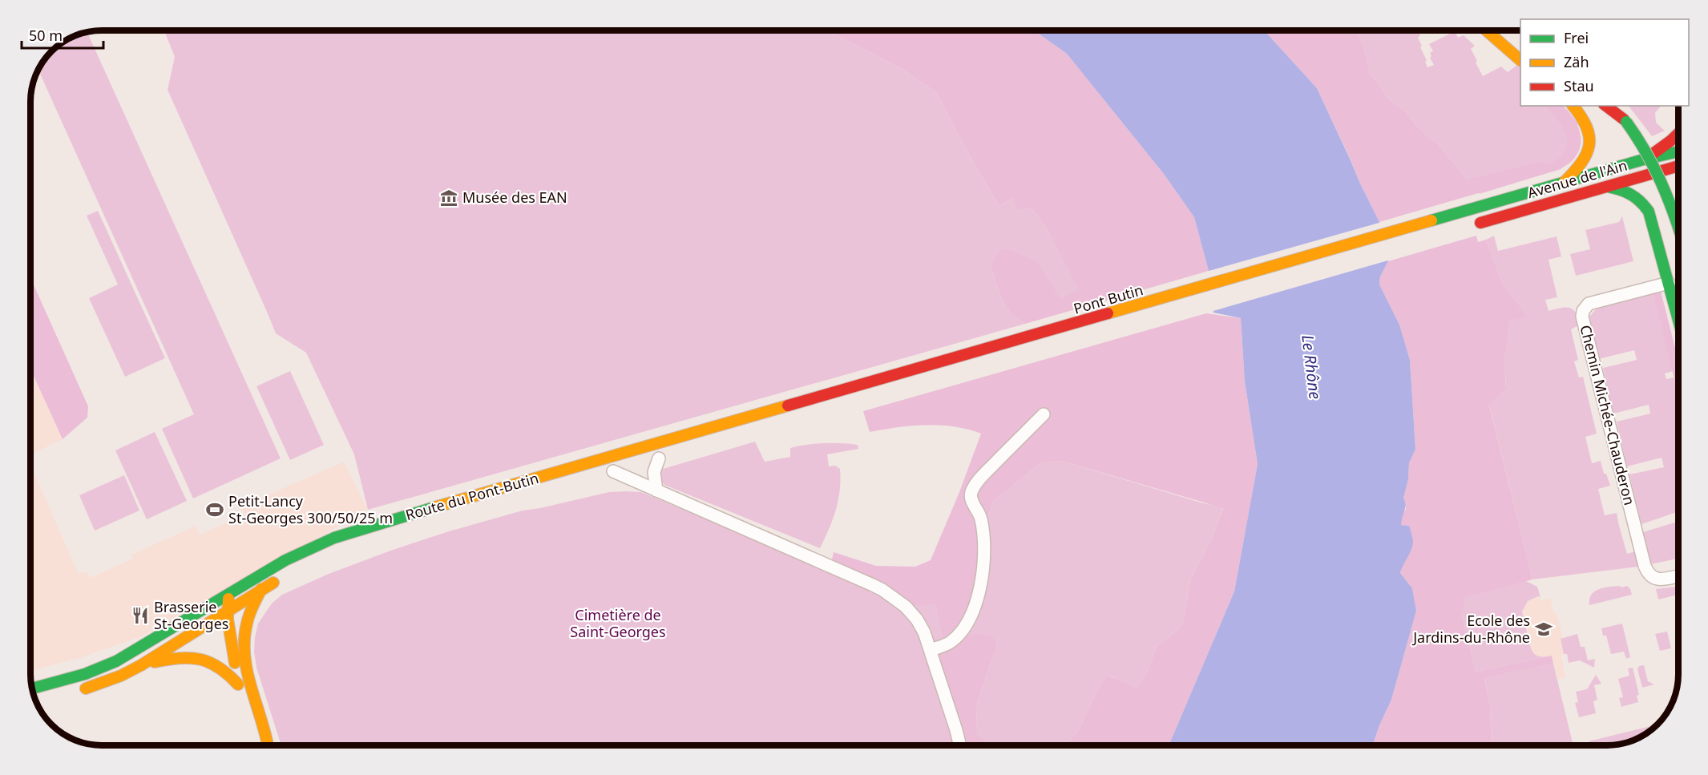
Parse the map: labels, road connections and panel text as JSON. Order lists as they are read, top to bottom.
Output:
{
  "streets": {
    "main road": ["Avenue de l'Ain", "Pont Butin", "Route du Pont-Butin"],
    "street": ["Chemin Michée-Chauderon"]
  },
  "crossings": [
    ["Avenue de l'Ain", "Pont Butin"],
    ["Pont Butin", "Route du Pont-Butin"]
  ],
  "water": ["Le Rhône"],
  "parks": ["Cimetière de Saint-Georges"],
  "places": {
    "museum": ["Musée des EAN"],
    "sports": ["Petit-Lancy St-Georges 300/50/25 m"],
    "restaurant": ["Brasserie St-Georges"],
    "school or university": ["Ecole des Jardins-du-Rhône"]
  },
  "legend": ["Frei", "Zäh", "Stau"],
  "scale_bar": "50 m"
}
